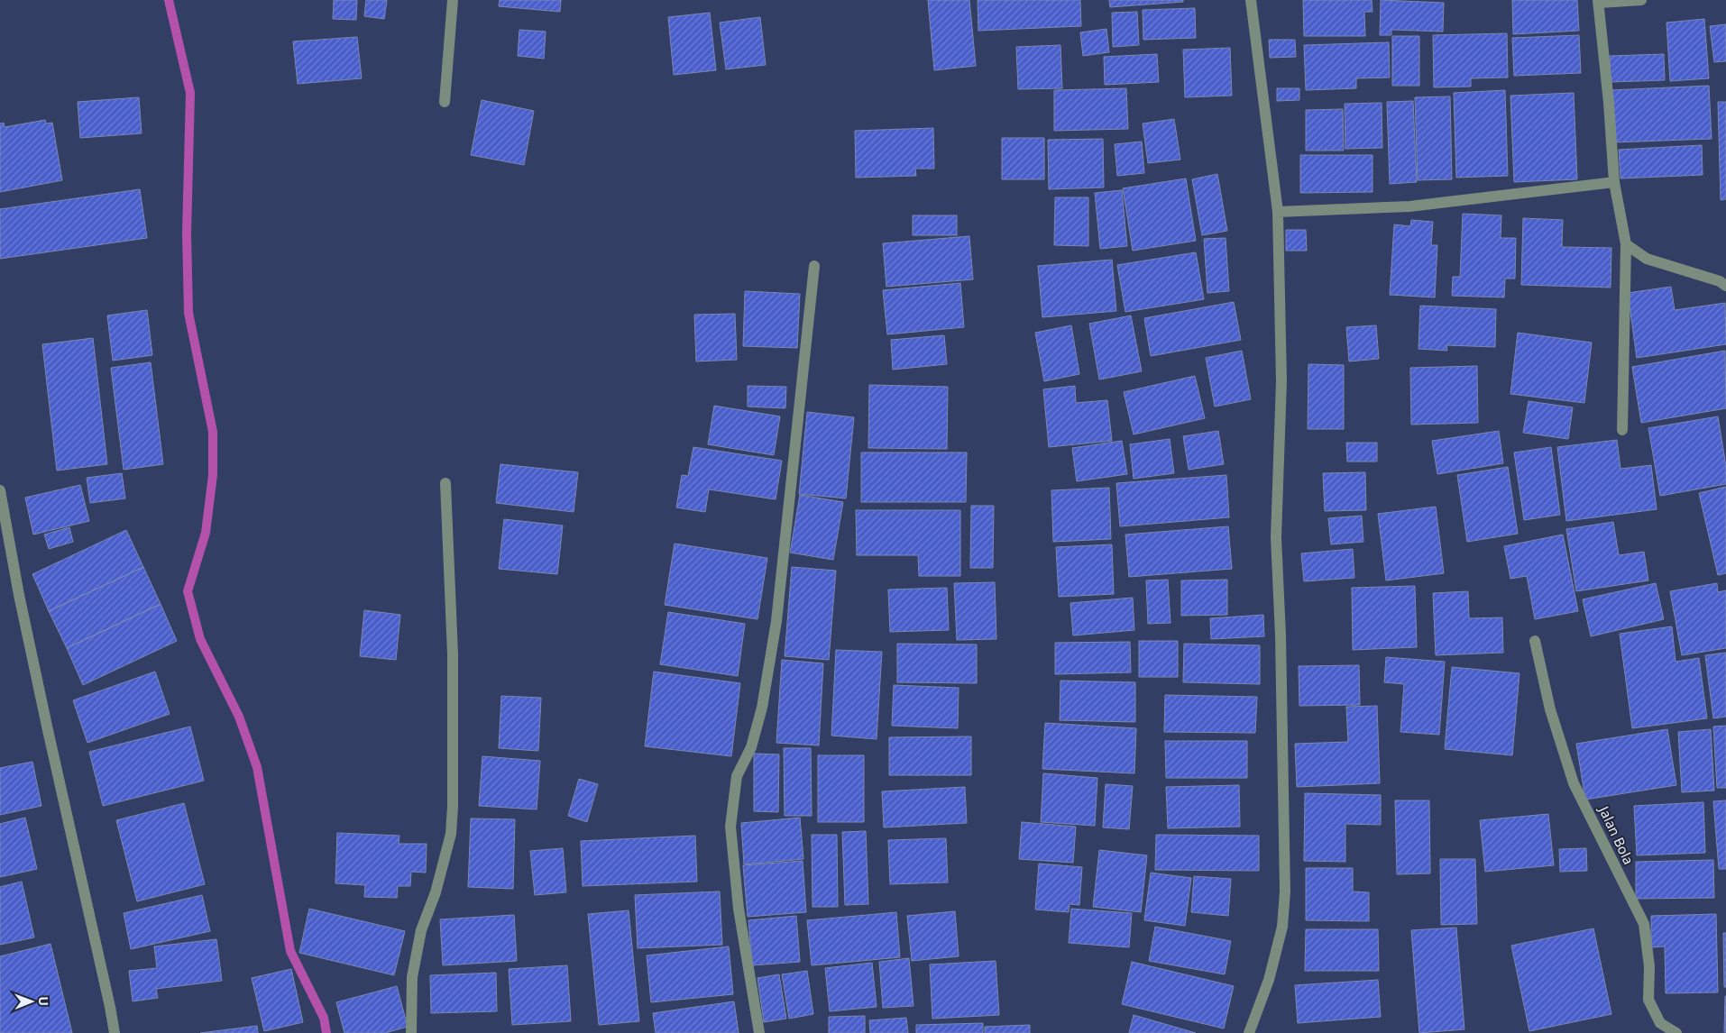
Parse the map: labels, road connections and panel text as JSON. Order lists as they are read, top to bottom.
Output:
{
  "streets": {
    "street": ["Jalan Bola"]
  },
  "north": "right"
}
